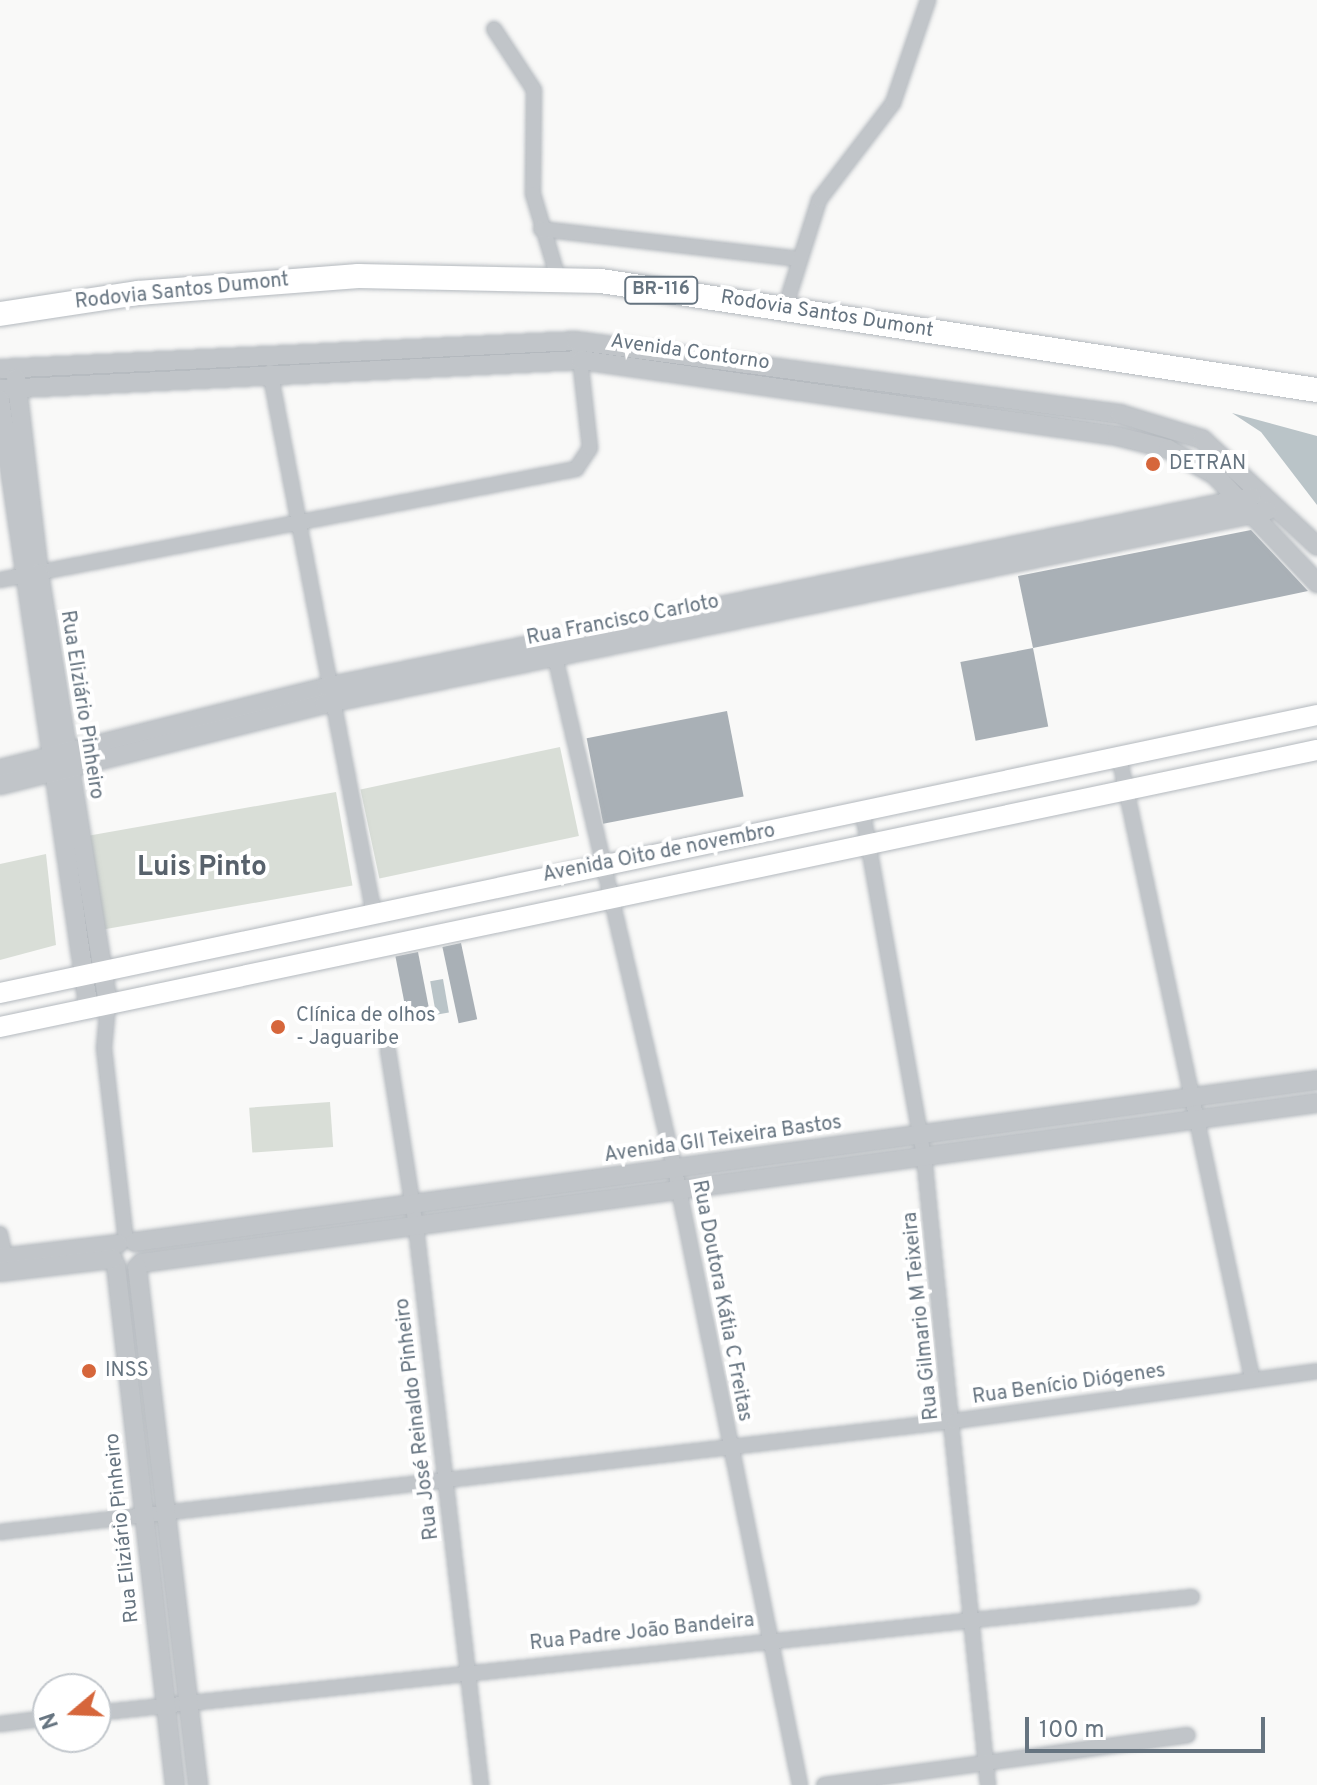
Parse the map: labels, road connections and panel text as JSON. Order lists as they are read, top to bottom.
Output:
{
  "streets": {
    "highway": ["BR-116", "Rodovia Santos Dumont"],
    "main road": ["Avenida Oito de novembro"],
    "street": [
      "Avenida Contorno",
      "Rua Francisco Carloto",
      "Rua Eliziário Pinheiro",
      "Avenida GIl Teixeira Bastos",
      "Rua Doutora Kátia C Freitas",
      "Rua Gilmario M Teixeira",
      "Rua Benício Diógenes",
      "Rua José Reinaldo Pinheiro",
      "Rua Padre João Bandeira"
    ]
  },
  "crossings": [
    ["Avenida Contorno", "Rua Francisco Carloto"],
    ["Avenida Contorno", "Rua Eliziário Pinheiro"],
    ["Rua Francisco Carloto", "Rua Eliziário Pinheiro"],
    ["Rua Francisco Carloto", "Rua Doutora Kátia C Freitas"],
    ["Rua Eliziário Pinheiro", "Avenida Oito de novembro"],
    ["Rua Eliziário Pinheiro", "Avenida GIl Teixeira Bastos"],
    ["Rua Eliziário Pinheiro", "Rua Benício Diógenes"],
    ["Rua Eliziário Pinheiro", "Rua Padre João Bandeira"],
    ["Avenida Oito de novembro", "Rua Doutora Kátia C Freitas"],
    ["Avenida Oito de novembro", "Rua Gilmario M Teixeira"],
    ["Avenida GIl Teixeira Bastos", "Rua Doutora Kátia C Freitas"],
    ["Avenida GIl Teixeira Bastos", "Rua Gilmario M Teixeira"],
    ["Avenida GIl Teixeira Bastos", "Rua José Reinaldo Pinheiro"],
    ["Rua Doutora Kátia C Freitas", "Rua Benício Diógenes"],
    ["Rua Doutora Kátia C Freitas", "Rua Padre João Bandeira"],
    ["Rua Gilmario M Teixeira", "Rua Benício Diógenes"],
    ["Rua Gilmario M Teixeira", "Rua Padre João Bandeira"],
    ["Rua Benício Diógenes", "Rua José Reinaldo Pinheiro"],
    ["Rua José Reinaldo Pinheiro", "Rua Padre João Bandeira"]
  ],
  "districts": ["Luis Pinto"],
  "places": ["DETRAN", "Clínica de olhos - Jaguaribe", "INSS"],
  "scale_bar": "100 m",
  "north": "left"
}
